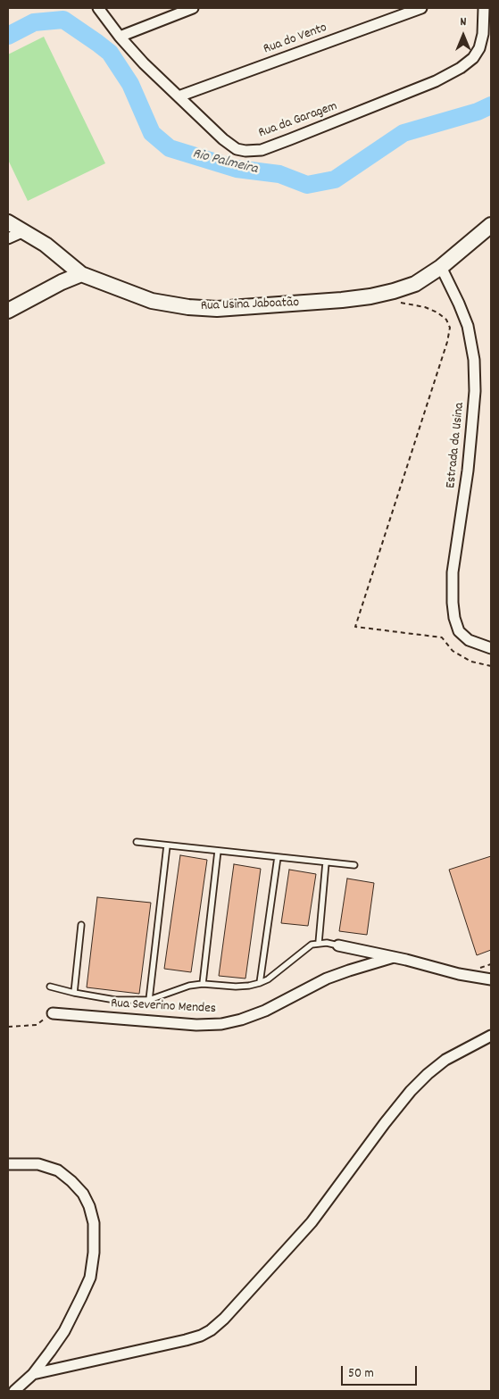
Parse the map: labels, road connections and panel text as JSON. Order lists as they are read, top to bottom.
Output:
{
  "streets": {
    "street": [
      "Rua do Vento",
      "Rua da Garagem",
      "Rua Usina Jaboatão",
      "Estrada da Usina",
      "Rua Severino Mendes"
    ]
  },
  "crossings": [
    ["Rua do Vento", "Rua da Garagem"],
    ["Rua Usina Jaboatão", "Estrada da Usina"]
  ],
  "water": ["Rio Palmeira"],
  "scale_bar": "50 m",
  "north": "top"
}
